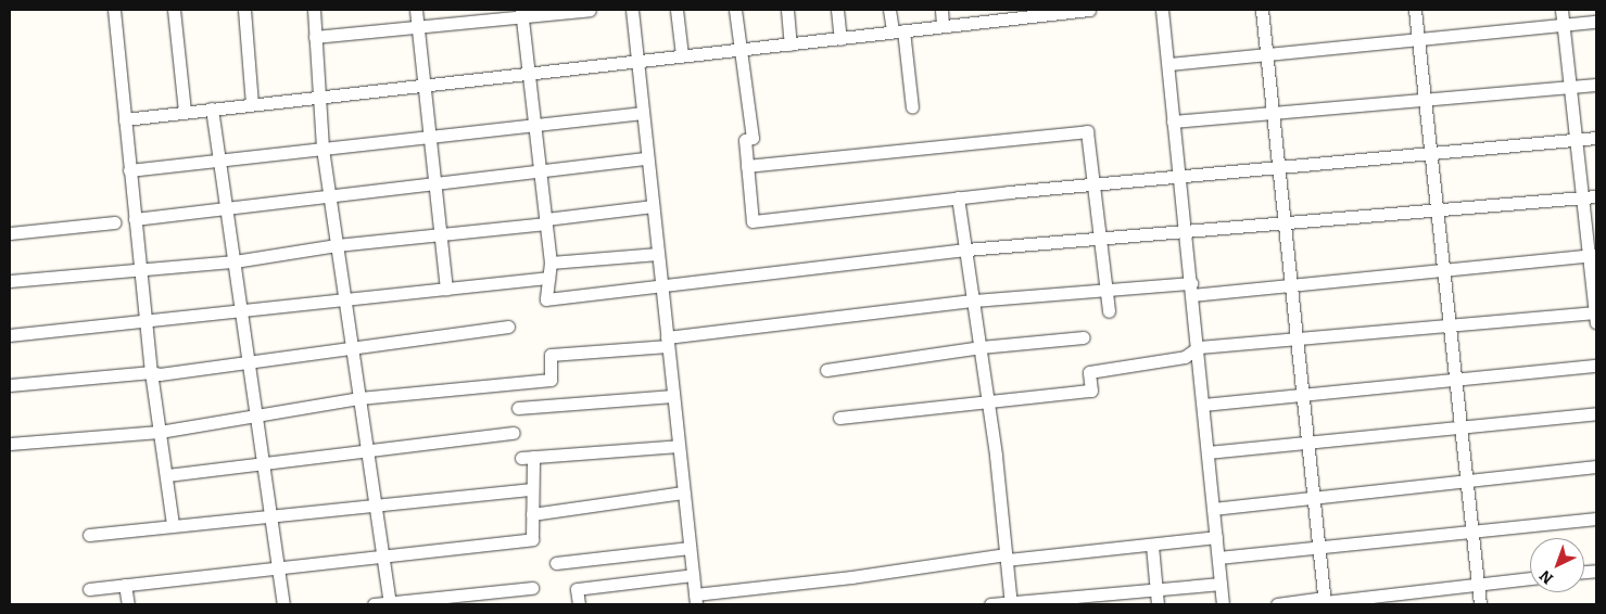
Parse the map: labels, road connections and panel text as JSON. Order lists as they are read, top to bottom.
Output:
{
  "north": "bottom left"
}
